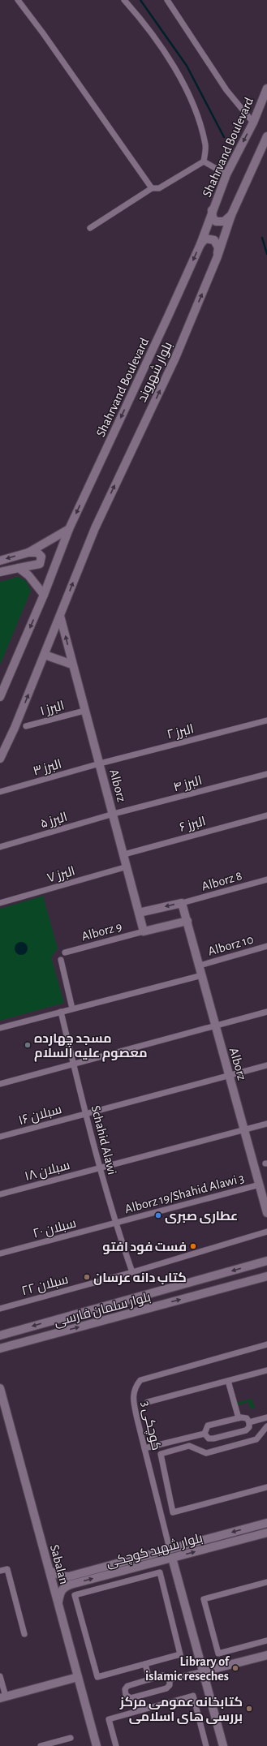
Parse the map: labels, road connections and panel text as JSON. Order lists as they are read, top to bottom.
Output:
{
  "streets": {
    "main road": [
      "Shahrvand Boulevard",
      "بلوار شهروند",
      "Alborz",
      "بلوار سلمان فارسی",
      "بلوار شهید کوچکی",
      "Sabalan"
    ],
    "street": [
      "البرز ۱",
      "البرز ۲",
      "البرز ۳",
      "البرز ۴",
      "البرز ۵",
      "البرز ۶",
      "البرز ۷",
      "Alborz 8",
      "Alborz 9",
      "Alborz 10",
      "سبلان ۱۶",
      "Schahid Alawi",
      "سبلان ۱۸",
      "Alborz 19/Shahid Alawi 3",
      "سبلان ۲۰",
      "سبلان ۲۲",
      "کوچکی 3"
    ]
  },
  "crossings": [
    ["بلوار شهروند", "Alborz"],
    ["البرز ۱", "Alborz"],
    ["البرز ۲", "البرز ۳"],
    ["البرز ۲", "Alborz"],
    ["البرز ۳", "Alborz"],
    ["البرز ۴", "Alborz"],
    ["البرز ۴", "البرز ۵"],
    ["Alborz", "البرز ۵"],
    ["Alborz", "البرز ۶"],
    ["Alborz", "البرز ۷"],
    ["Alborz", "Alborz 8"],
    ["Alborz", "Alborz 9"],
    ["Alborz", "Alborz 10"],
    ["Alborz", "سبلان ۱۶"],
    ["Alborz", "سبلان ۱۸"],
    ["Alborz", "Alborz 19/Shahid Alawi 3"],
    ["سبلان ۱۶", "Schahid Alawi"],
    ["Schahid Alawi", "سبلان ۱۸"],
    ["Schahid Alawi", "Alborz 19/Shahid Alawi 3"],
    ["Schahid Alawi", "سبلان ۲۰"],
    ["Schahid Alawi", "سبلان ۲۲"],
    ["Alborz 19/Shahid Alawi 3", "سبلان ۲۰"],
    ["کوچکی 3", "بلوار شهید کوچکی"],
    ["بلوار شهید کوچکی", "Sabalan"]
  ],
  "one_way": ["Shahrvand Boulevard", "بلوار شهروند"],
  "places": [
    "مسجد چهارده معصوم علیه السلام",
    "عطاری صبری",
    "فست فود افتو",
    "کتاب دانه عرسان",
    "Library of islamic reseches",
    "کتابخانه عمومی مرکز بررسی های اسلامی"
  ]
}
